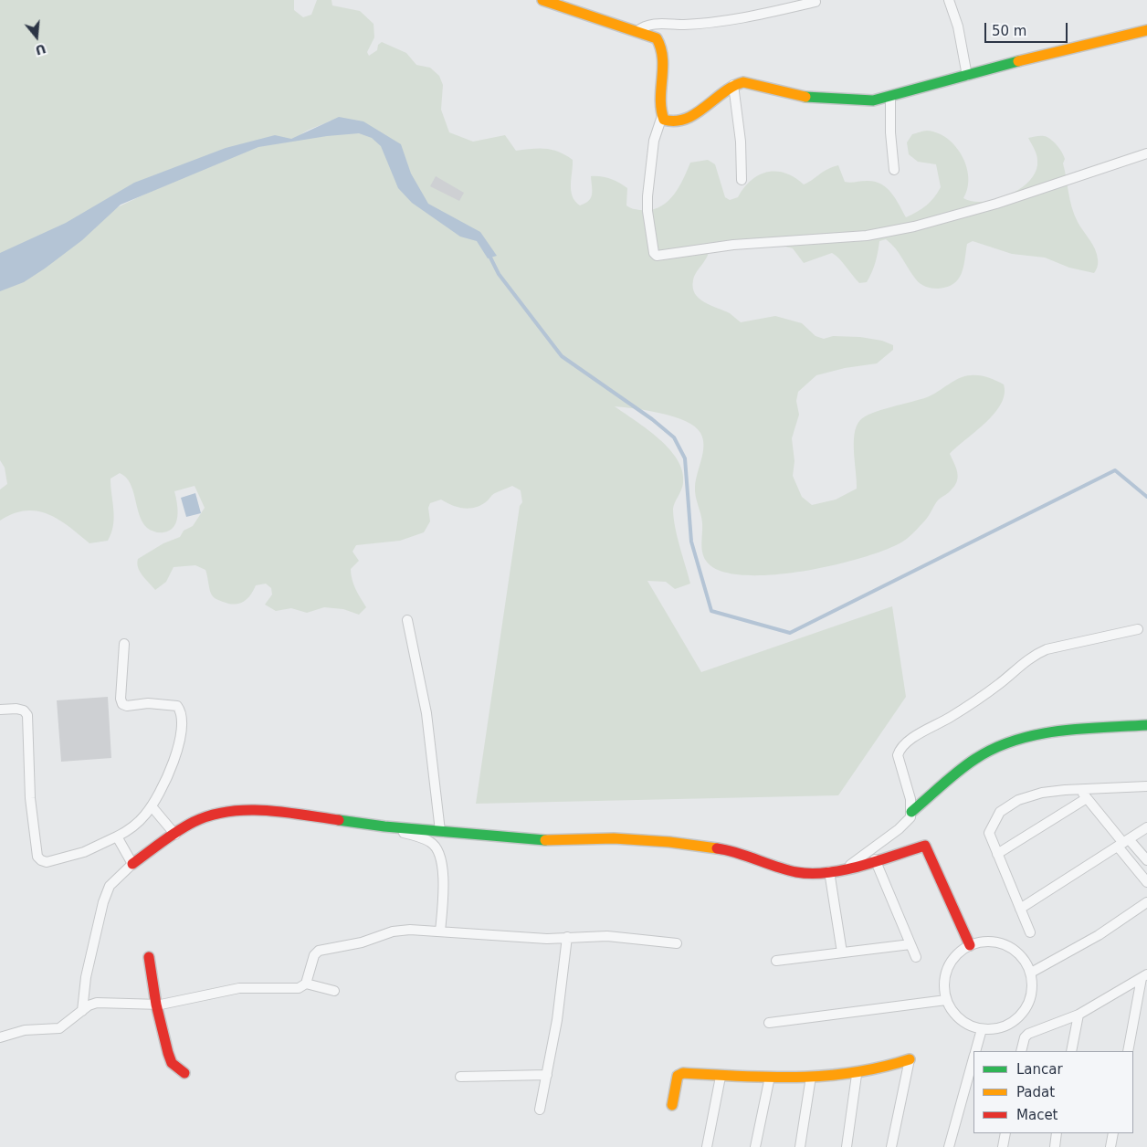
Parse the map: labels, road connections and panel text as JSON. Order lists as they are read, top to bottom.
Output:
{
  "legend": ["Lancar", "Padat", "Macet"],
  "scale_bar": "50 m",
  "north": "bottom"
}
